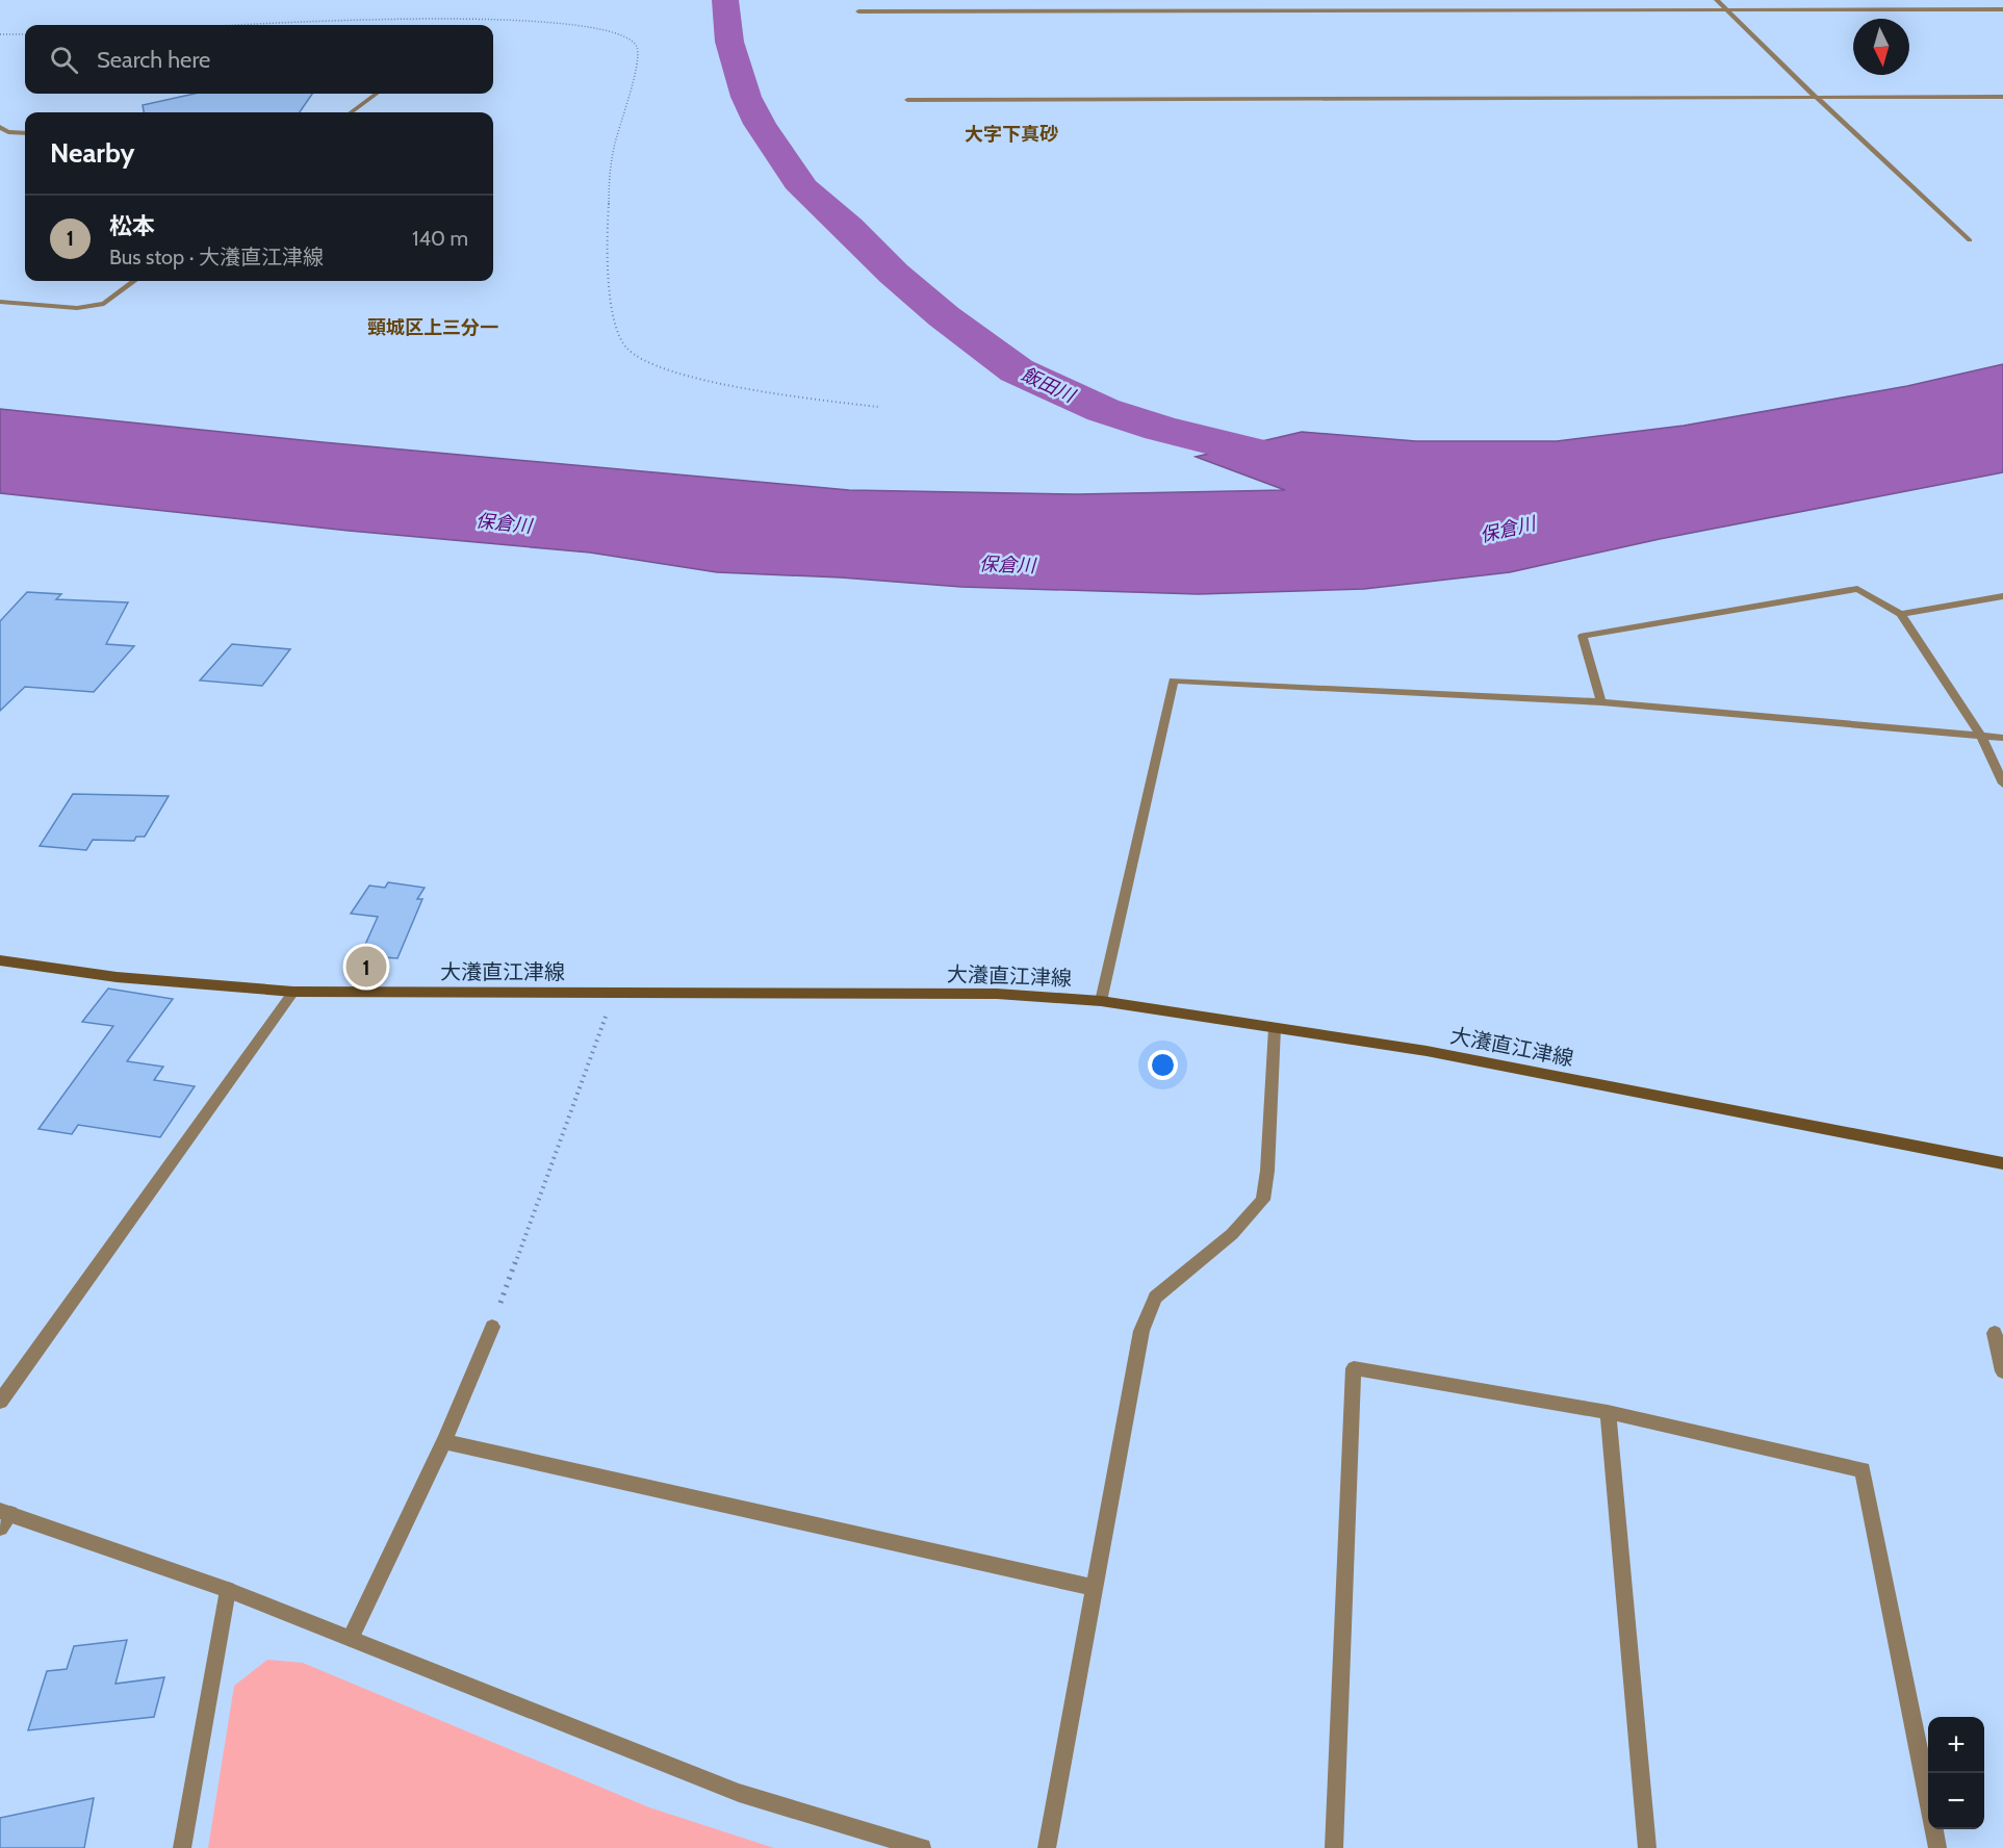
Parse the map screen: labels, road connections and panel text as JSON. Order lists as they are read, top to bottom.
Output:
{
  "streets": {
    "main road": ["大瀁直江津線"]
  },
  "districts": ["大字下真砂", "頸城区上三分一"],
  "water": ["飯田川", "保倉川"],
  "north": "bottom",
  "page": {
    "search": "Search here",
    "heading": "Nearby",
    "list": [
      {
        "mark": "1",
        "name": "松本",
        "note": "Bus stop · 大瀁直江津線",
        "value": "140 m"
      }
    ],
    "pins": "1",
    "map_buttons": ["+", "−"]
  }
}
